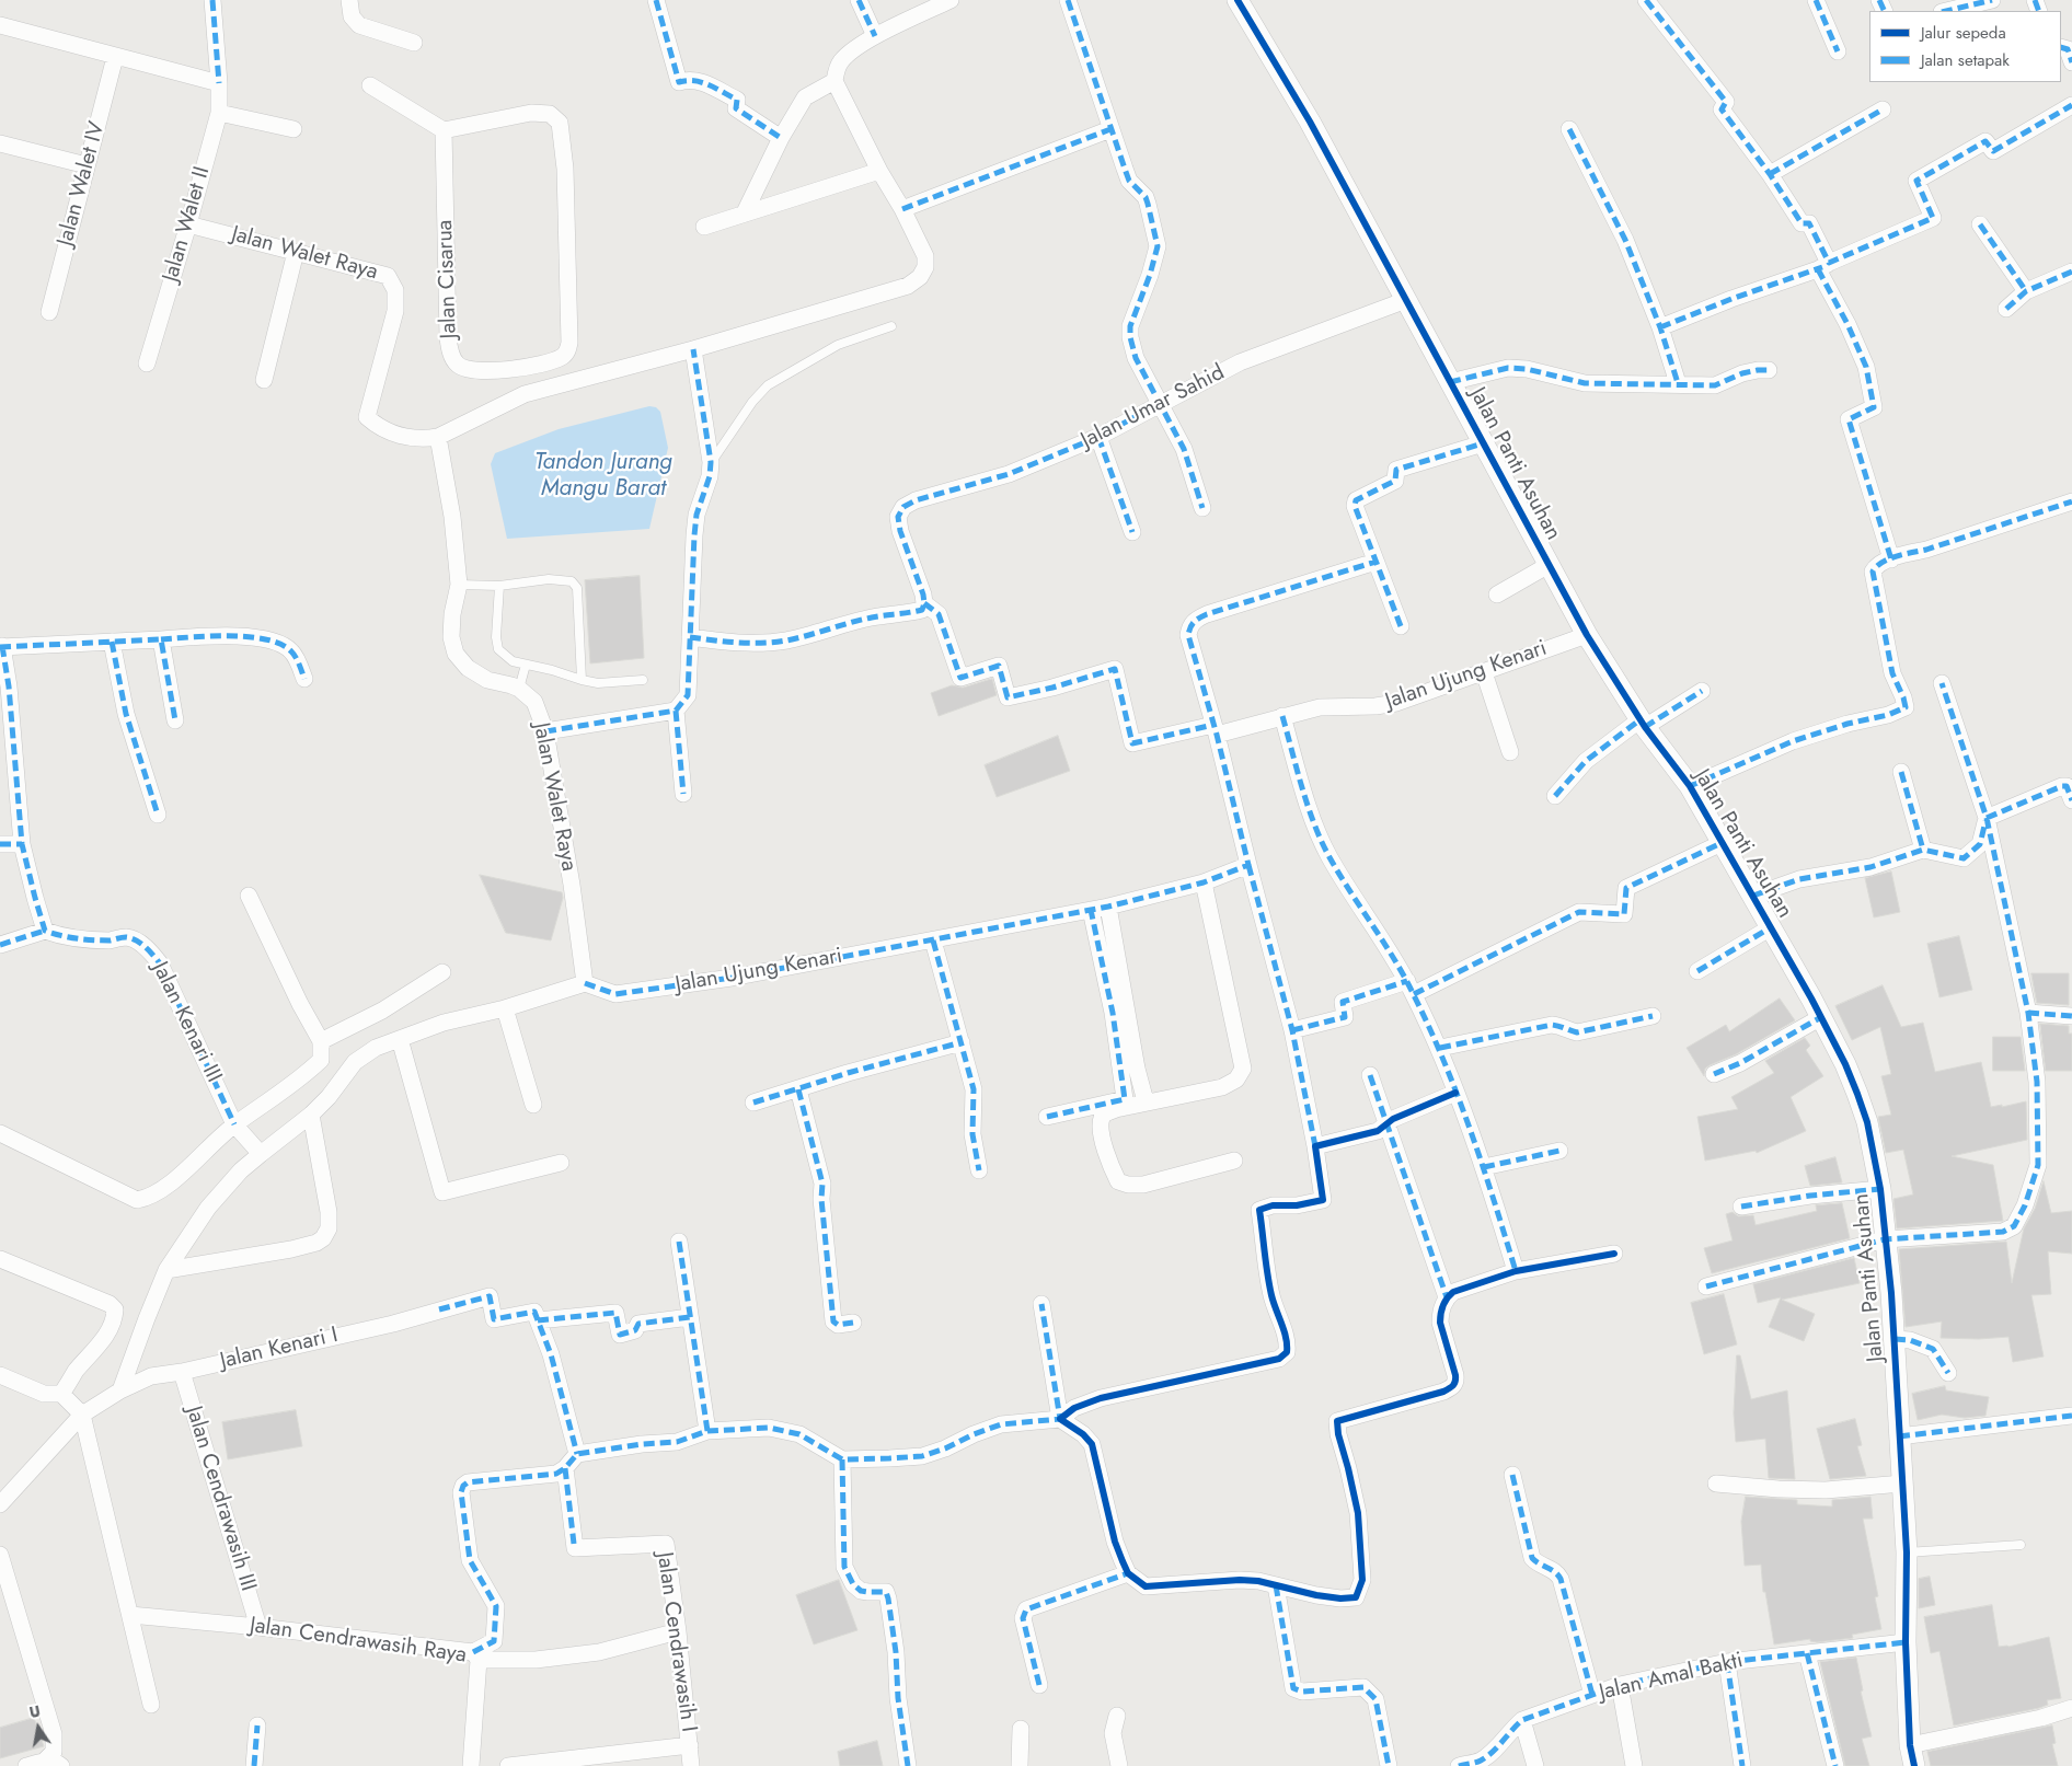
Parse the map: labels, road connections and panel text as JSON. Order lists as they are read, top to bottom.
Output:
{
  "streets": {
    "street": [
      "Jalan Walet IV",
      "Jalan Walet II",
      "Jalan Walet Raya",
      "Jalan Cisarua",
      "Jalan Umar Sahid",
      "Jalan Panti Asuhan",
      "Jalan Ujung Kenari",
      "Jalan Kenari III",
      "Jalan Kenari I",
      "Jalan Cendrawasih III",
      "Jalan Cendrawasih Raya",
      "Jalan Cendrawasih I",
      "Jalan Amal Bakti"
    ]
  },
  "crossings": [
    ["Jalan Walet II", "Jalan Walet Raya"],
    ["Jalan Walet Raya", "Jalan Ujung Kenari"],
    ["Jalan Umar Sahid", "Jalan Panti Asuhan"],
    ["Jalan Umar Sahid", "Jalan Ujung Kenari"],
    ["Jalan Panti Asuhan", "Jalan Ujung Kenari"],
    ["Jalan Panti Asuhan", "Jalan Amal Bakti"],
    ["Jalan Kenari I", "Jalan Cendrawasih III"],
    ["Jalan Cendrawasih III", "Jalan Cendrawasih Raya"]
  ],
  "water": ["Tandon Jurang Mangu Barat"],
  "legend": ["Jalur sepeda", "Jalan setapak"],
  "north": "top"
}
